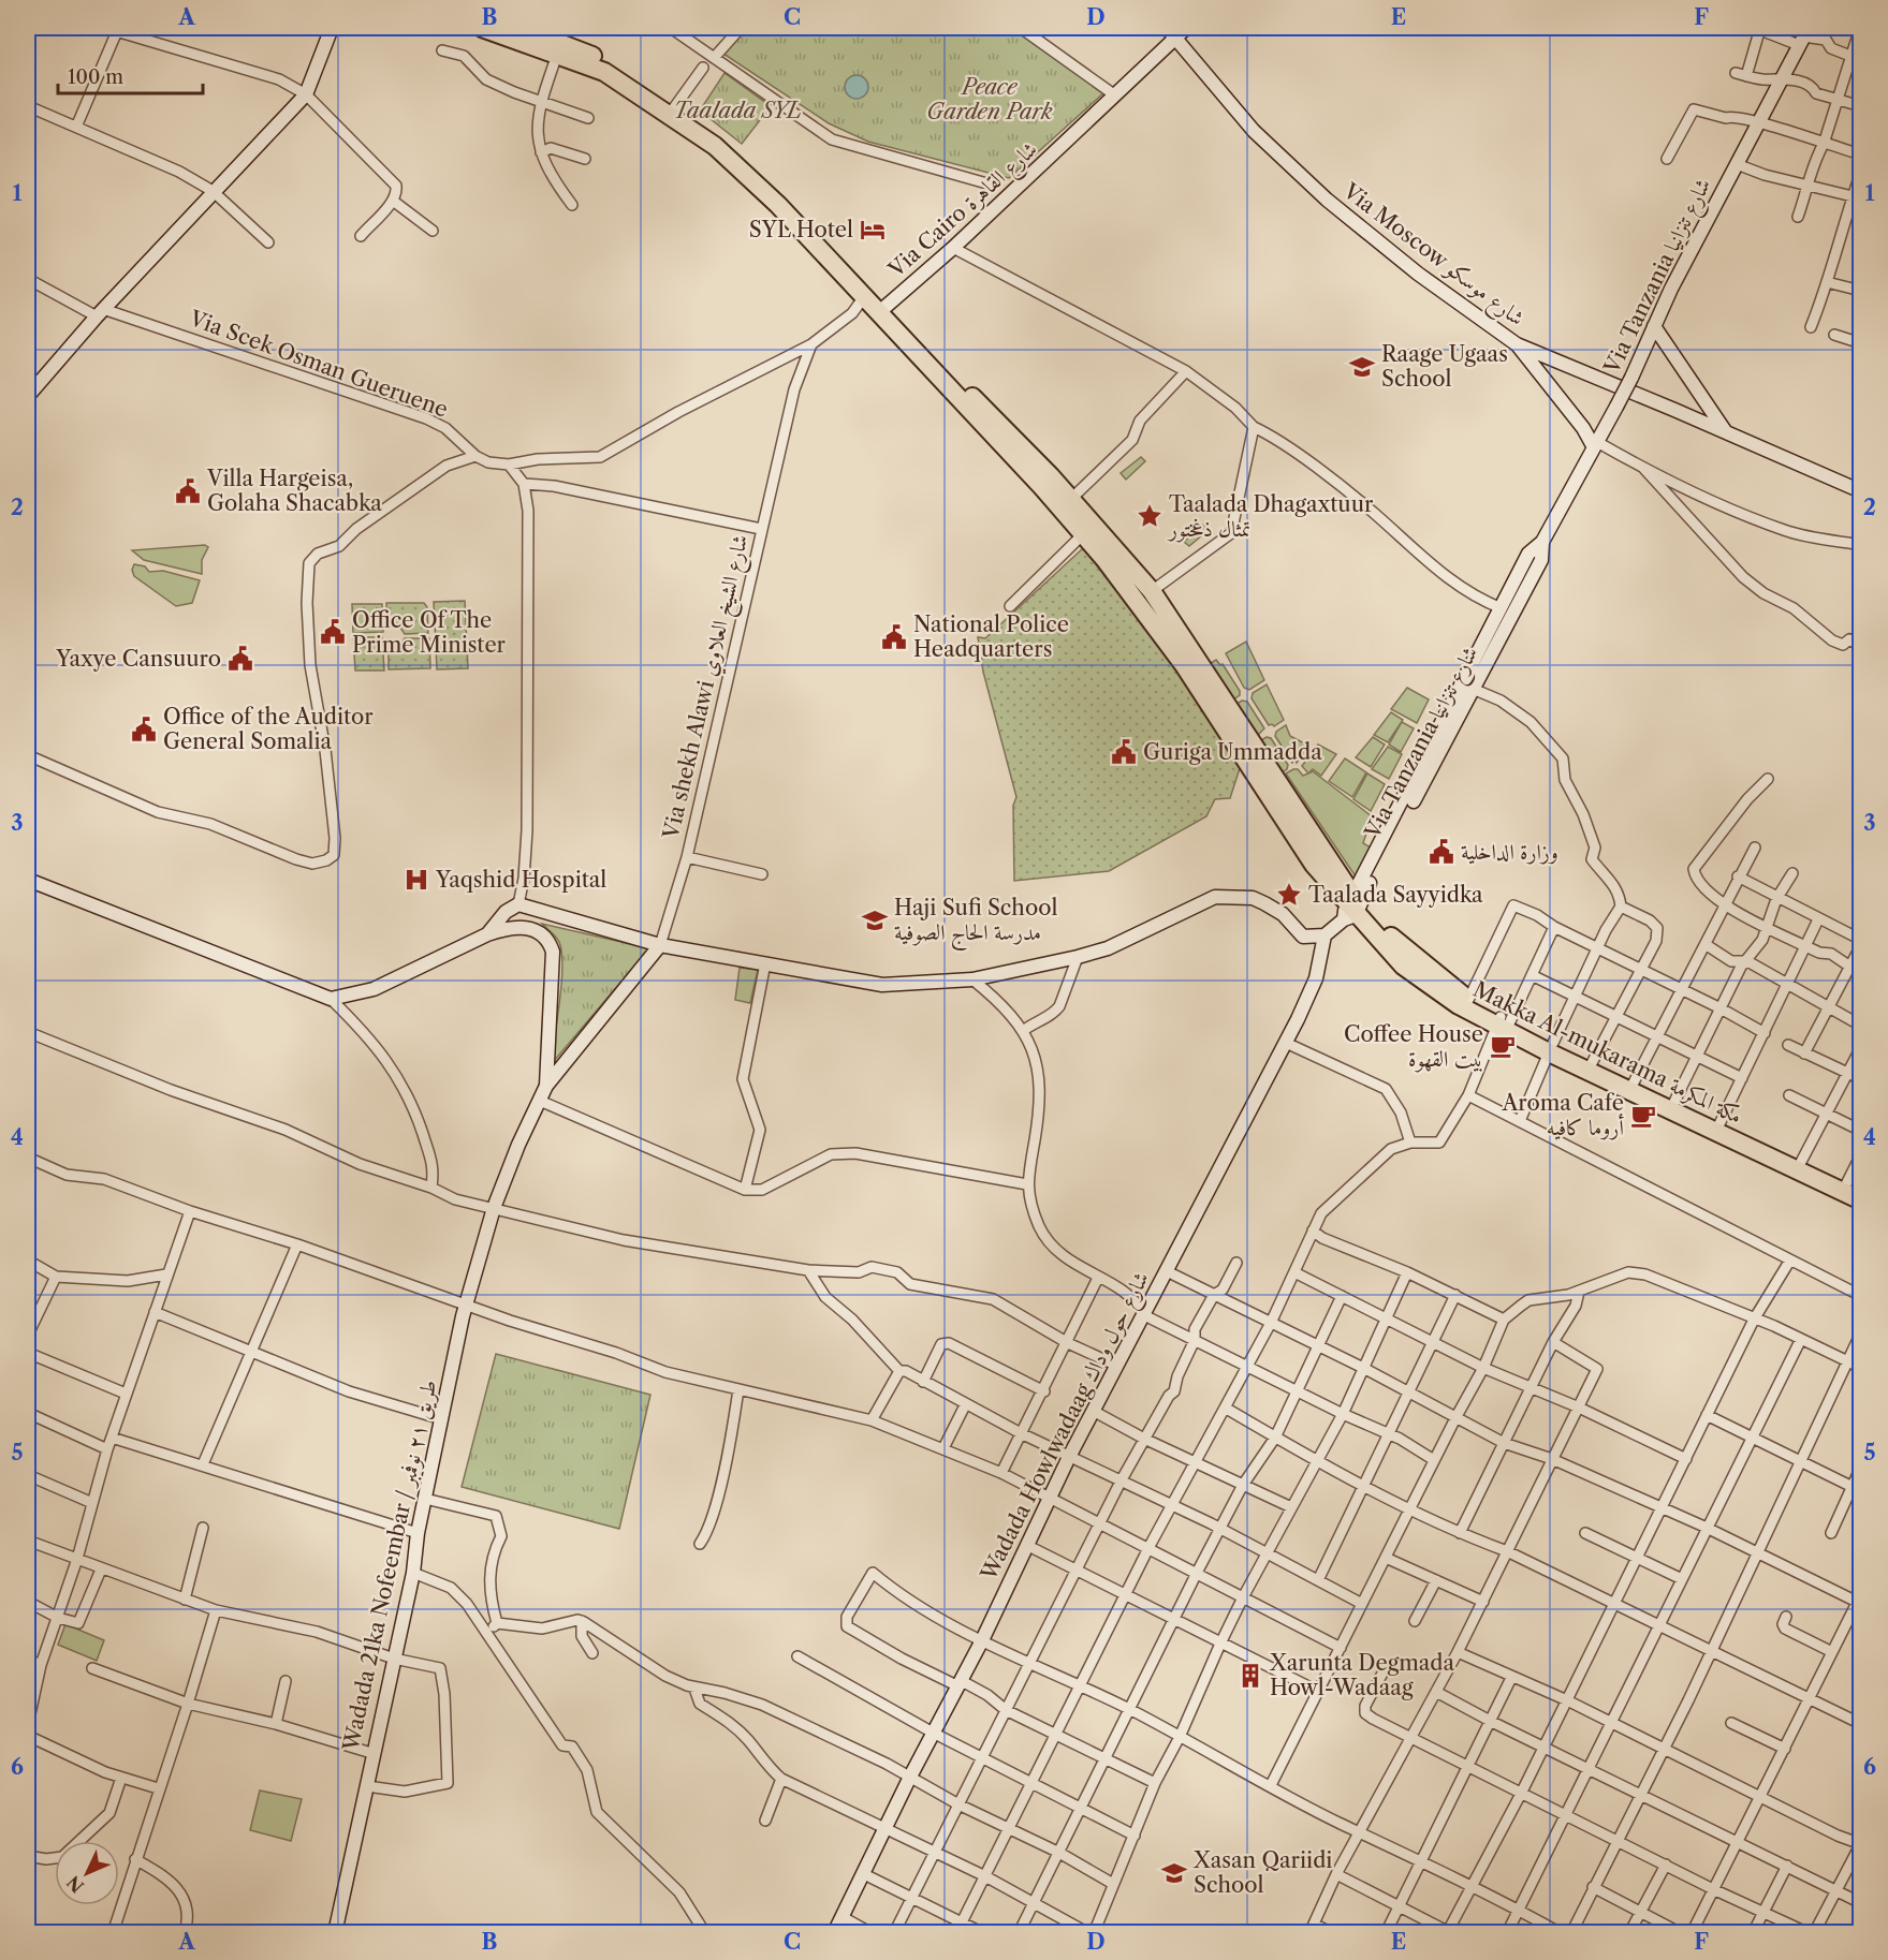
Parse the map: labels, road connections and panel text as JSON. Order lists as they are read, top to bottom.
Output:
{
  "streets": {
    "highway": ["Makka Al-mukarama مكة المكرمة"],
    "street": [
      "Via Cairo شارع القاهرة",
      "Via Moscow شارع موسكو",
      "Via Tanzania شارع تنزانيا",
      "Via Scek Osman Gueruene",
      "Via shekh Alawi شارع الشيخ العلاوي",
      "Wadada Howlwadaag شارع حول وداك",
      "Wadada 21ka Nofeembar / طريق ٢١ نوفمبر"
    ]
  },
  "crossings": [
    ["Via Cairo شارع القاهرة", "Via Moscow شارع موسكو"],
    ["Via Cairo شارع القاهرة", "Via Scek Osman Gueruene"],
    ["Via Cairo شارع القاهرة", "Via shekh Alawi شارع الشيخ العلاوي"],
    ["Via Tanzania شارع تنزانيا", "Makka Al-mukarama مكة المكرمة"],
    ["Via Tanzania شارع تنزانيا", "Wadada Howlwadaag شارع حول وداك"]
  ],
  "parks": ["Peace Garden Park", "Taalada SYL"],
  "places": {
    "hotel": ["SYL Hotel"],
    "school or university": ["Raage Ugaas School", "Haji Sufi School مدرسة الحاج الصوفية", "Xasan Qariidi School"],
    "public building": [
      "Villa Hargeisa, Golaha Shacabka",
      "Office Of The Prime Minister",
      "National Police Headquarters",
      "Yaxye Cansuuro",
      "Office of the Auditor General Somalia",
      "Guriga Ummadda",
      "وزارة الداخلية"
    ],
    "place": ["Taalada Dhagaxtuur تمثال ذغختور", "Taalada Sayyidka"],
    "hospital": ["Yaqshid Hospital"],
    "cafe": ["Coffee House بيت القهوة", "Aroma Cafe أروما كافيه"],
    "building": ["Xarunta Degmada Howl-Wadaag"]
  },
  "scale_bar": "100 m",
  "north": "bottom left",
  "grid": {
    "columns": [
      "A",
      "B",
      "C",
      "D",
      "E",
      "F"
    ],
    "rows": [
      "1",
      "2",
      "3",
      "4",
      "5",
      "6"
    ]
  }
}
